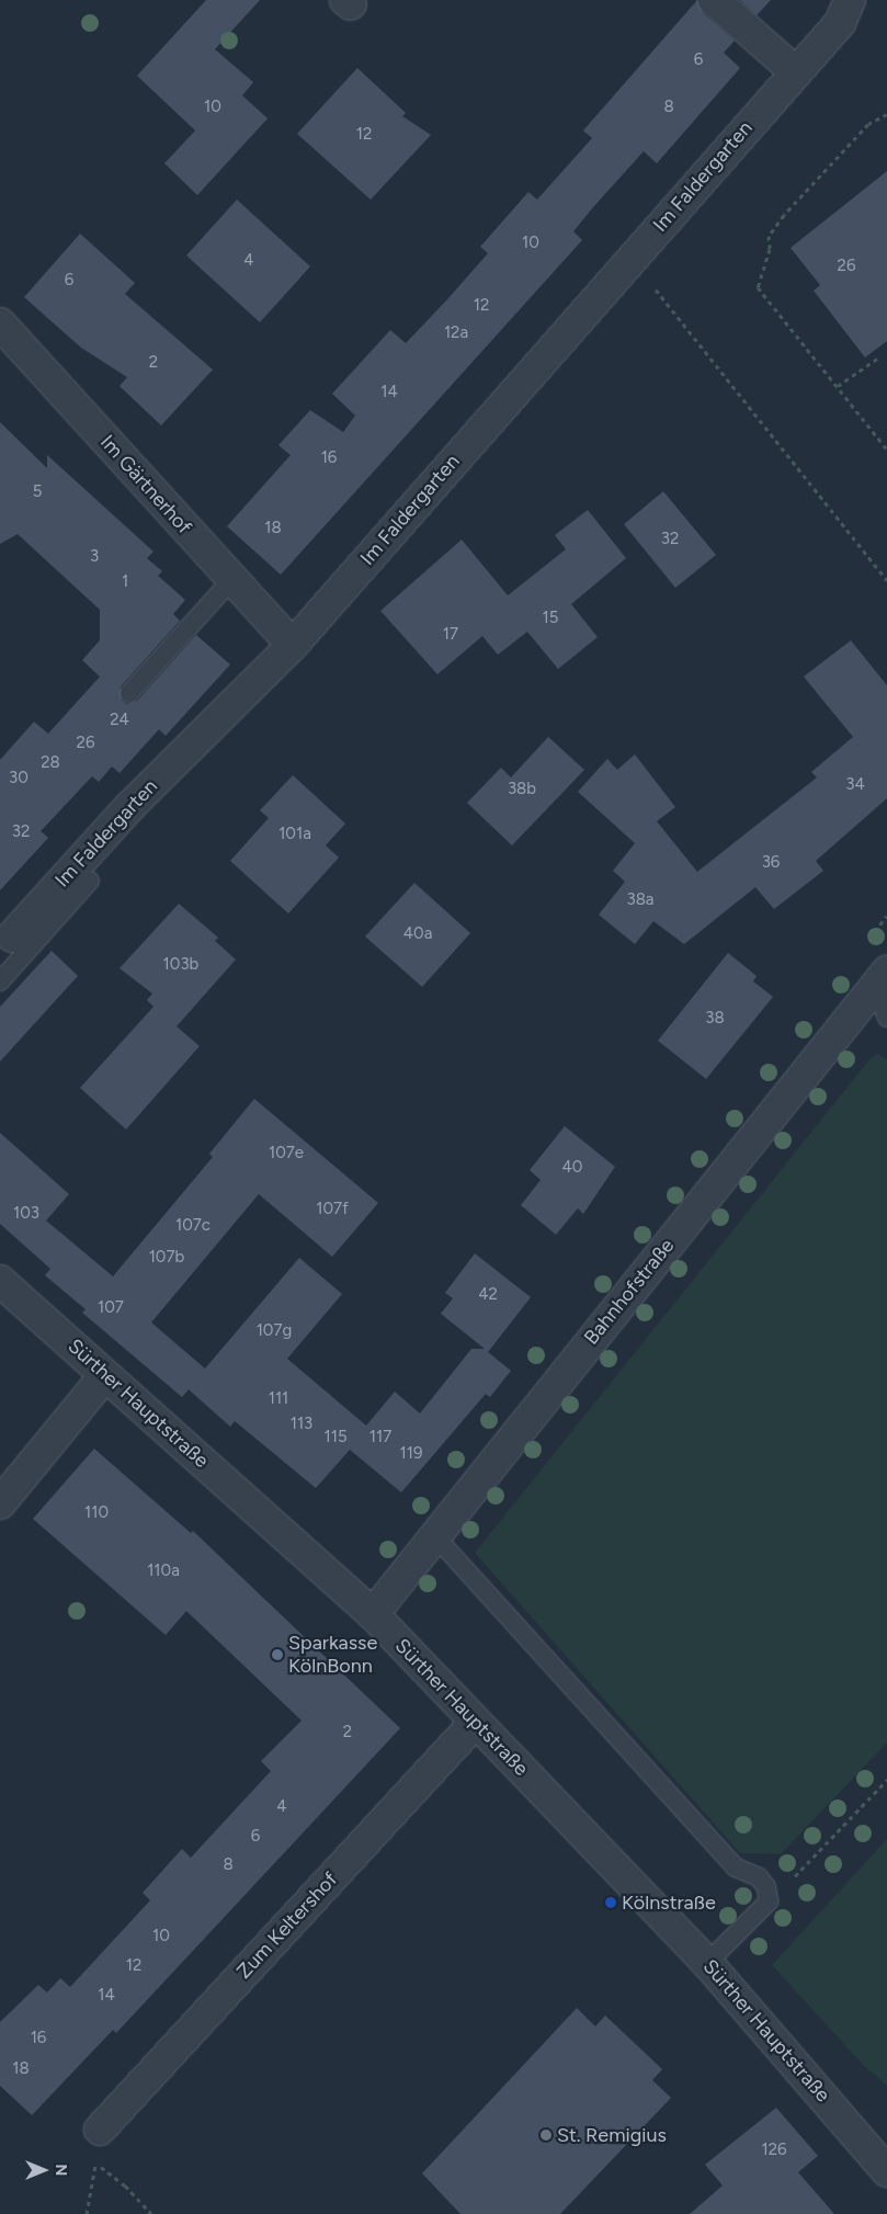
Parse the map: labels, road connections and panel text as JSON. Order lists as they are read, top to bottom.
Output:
{
  "streets": {
    "street": [
      "Im Faldergarten",
      "Im Gärtnerhof",
      "Bahnhofstraße",
      "Sürther Hauptstraße",
      "Zum Keltershof"
    ]
  },
  "crossings": [
    ["Im Faldergarten", "Im Gärtnerhof"],
    ["Bahnhofstraße", "Sürther Hauptstraße"],
    ["Sürther Hauptstraße", "Zum Keltershof"]
  ],
  "places": ["Sparkasse KölnBonn", "Kölnstraße", "St. Remigius"],
  "house_numbers": [
    "6",
    "10",
    "8",
    "12",
    "10",
    "4",
    "26",
    "6",
    "12",
    "12a",
    "2",
    "14",
    "16",
    "5",
    "18",
    "32",
    "3",
    "1",
    "15",
    "17",
    "24",
    "26",
    "28",
    "30",
    "34",
    "38b",
    "32",
    "101a",
    "36",
    "38a",
    "40a",
    "103b",
    "38",
    "107e",
    "40",
    "107f",
    "103",
    "107c",
    "107b",
    "42",
    "107",
    "107g",
    "111",
    "113",
    "115",
    "117",
    "119",
    "110",
    "110a",
    "2",
    "4",
    "6",
    "8",
    "10",
    "12",
    "14",
    "16",
    "18",
    "126"
  ],
  "north": "right"
}
